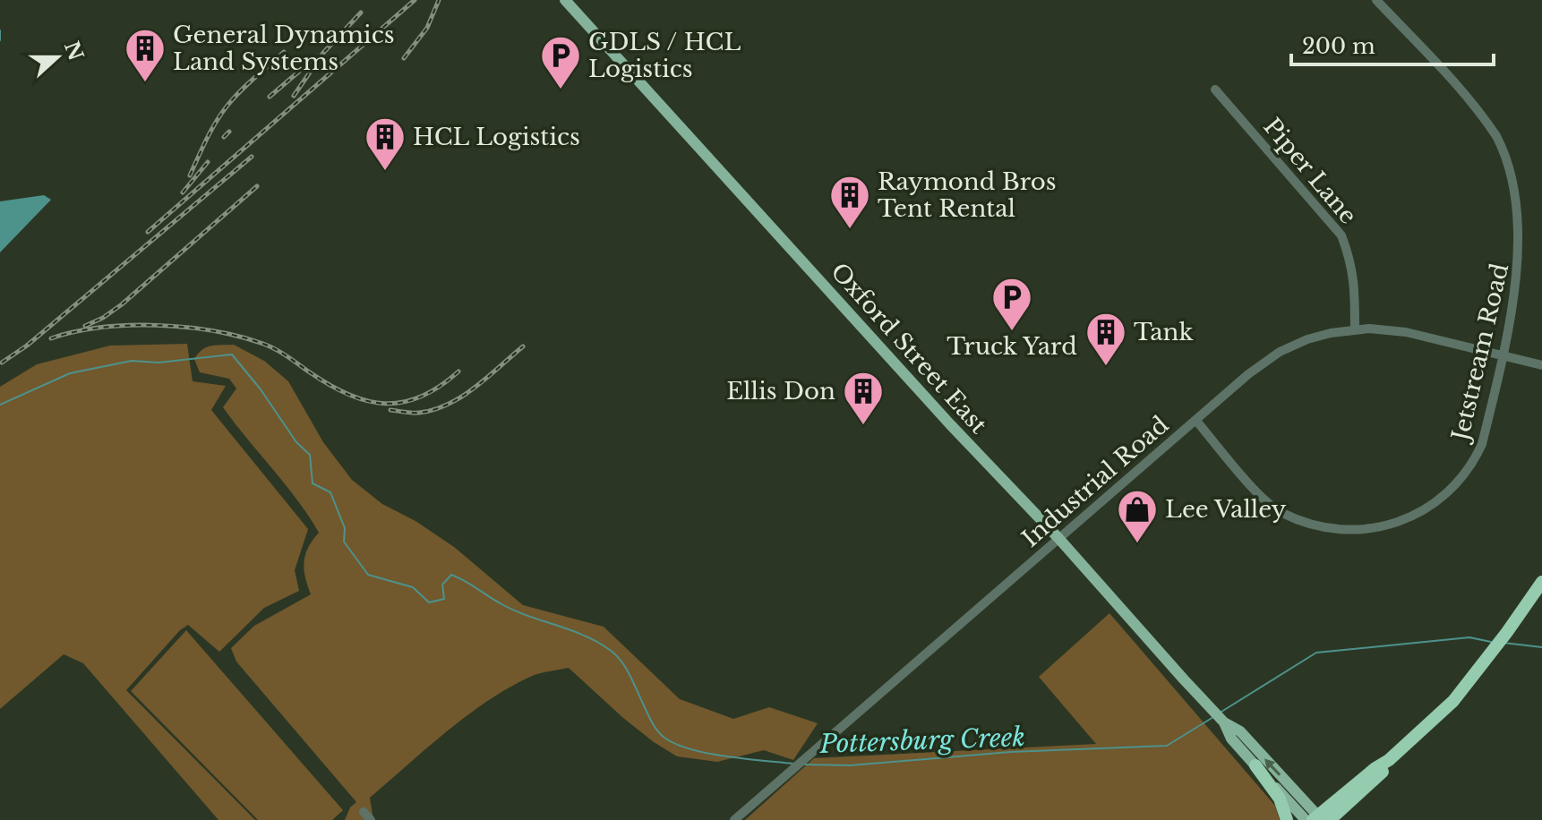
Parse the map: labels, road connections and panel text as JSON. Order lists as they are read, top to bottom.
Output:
{
  "streets": {
    "main road": ["Oxford Street East"],
    "street": ["Piper Lane", "Jetstream Road", "Industrial Road"]
  },
  "crossings": [
    ["Piper Lane", "Jetstream Road"],
    ["Piper Lane", "Industrial Road"],
    ["Oxford Street East", "Industrial Road"],
    ["Jetstream Road", "Industrial Road"]
  ],
  "water": ["Pottersburg Creek"],
  "places": {
    "building": [
      "General Dynamics Land Systems",
      "HCL Logistics",
      "Raymond Bros Tent Rental",
      "Tank",
      "Ellis Don"
    ],
    "parking": ["GDLS / HCL Logistics", "Truck Yard"],
    "shop": ["Lee Valley"]
  },
  "scale_bar": "200 m",
  "north": "right"
}
